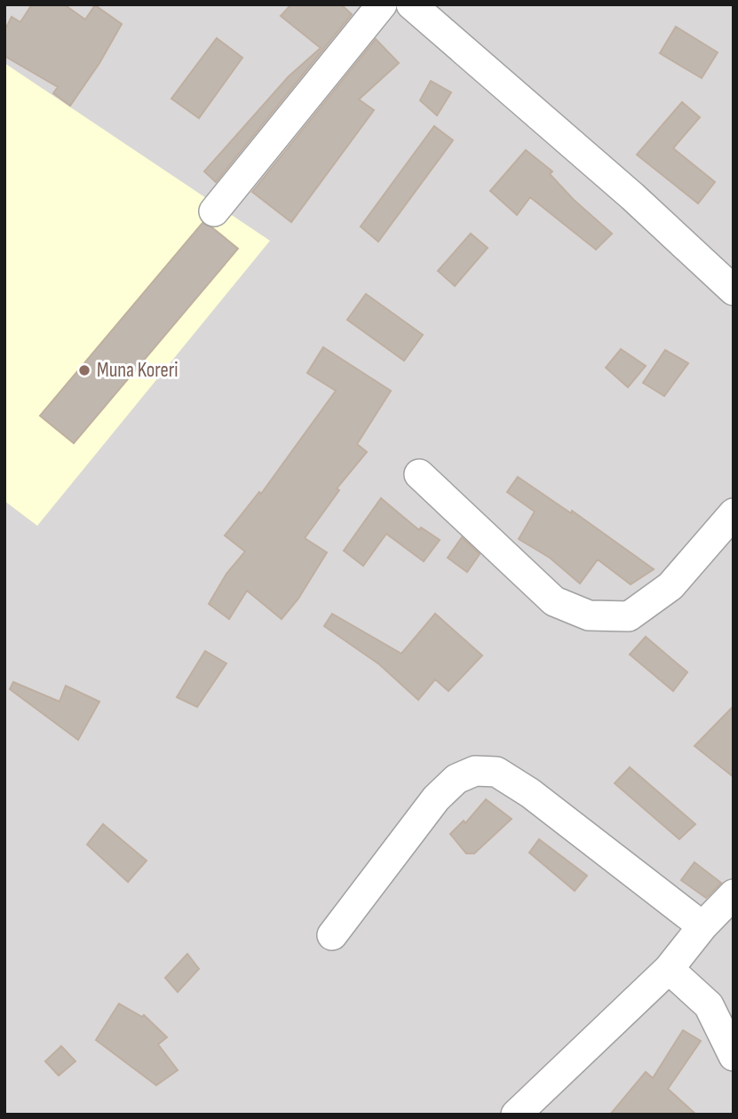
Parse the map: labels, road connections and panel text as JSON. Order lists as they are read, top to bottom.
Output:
{
  "places": ["Muna Koreri"]
}
